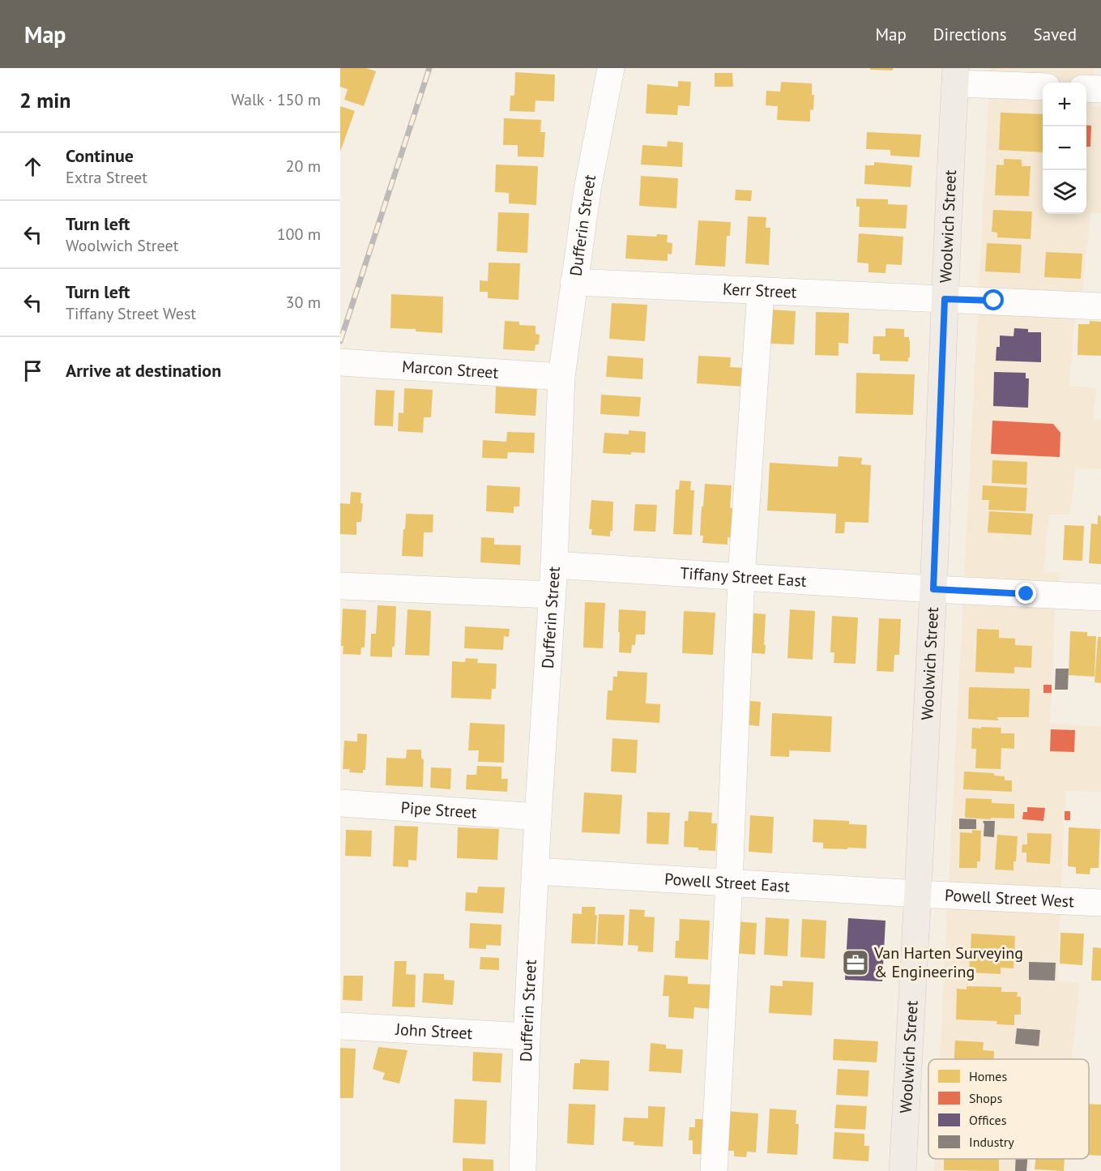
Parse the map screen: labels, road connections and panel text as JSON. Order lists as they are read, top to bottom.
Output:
{
  "streets": {
    "main road": ["Woolwich Street"],
    "street": [
      "Dufferin Street",
      "Kerr Street",
      "Marcon Street",
      "Tiffany Street East",
      "Pipe Street",
      "Powell Street East",
      "Powell Street West",
      "John Street"
    ]
  },
  "crossings": [
    ["Dufferin Street", "Kerr Street"],
    ["Dufferin Street", "Marcon Street"],
    ["Dufferin Street", "Tiffany Street East"],
    ["Dufferin Street", "Pipe Street"],
    ["Dufferin Street", "Powell Street East"],
    ["Dufferin Street", "John Street"],
    ["Woolwich Street", "Kerr Street"],
    ["Woolwich Street", "Tiffany Street East"],
    ["Woolwich Street", "Powell Street East"],
    ["Woolwich Street", "Powell Street West"],
    ["Powell Street East", "Powell Street West"]
  ],
  "places": {
    "office": ["Van Harten Surveying & Engineering"]
  },
  "legend": [
    "Homes",
    "Shops",
    "Offices",
    "Industry"
  ],
  "page": {
    "header": "Map",
    "nav": ["Map", "Directions", "Saved"],
    "heading": ["2 min", "Walk · 150 m"],
    "map_buttons": ["+", "−"],
    "list": [
      ["Continue", "Extra Street", "20 m"],
      ["Turn left", "Woolwich Street", "100 m"],
      ["Turn left", "Tiffany Street West", "30 m"],
      "Arrive at destination"
    ]
  }
}
